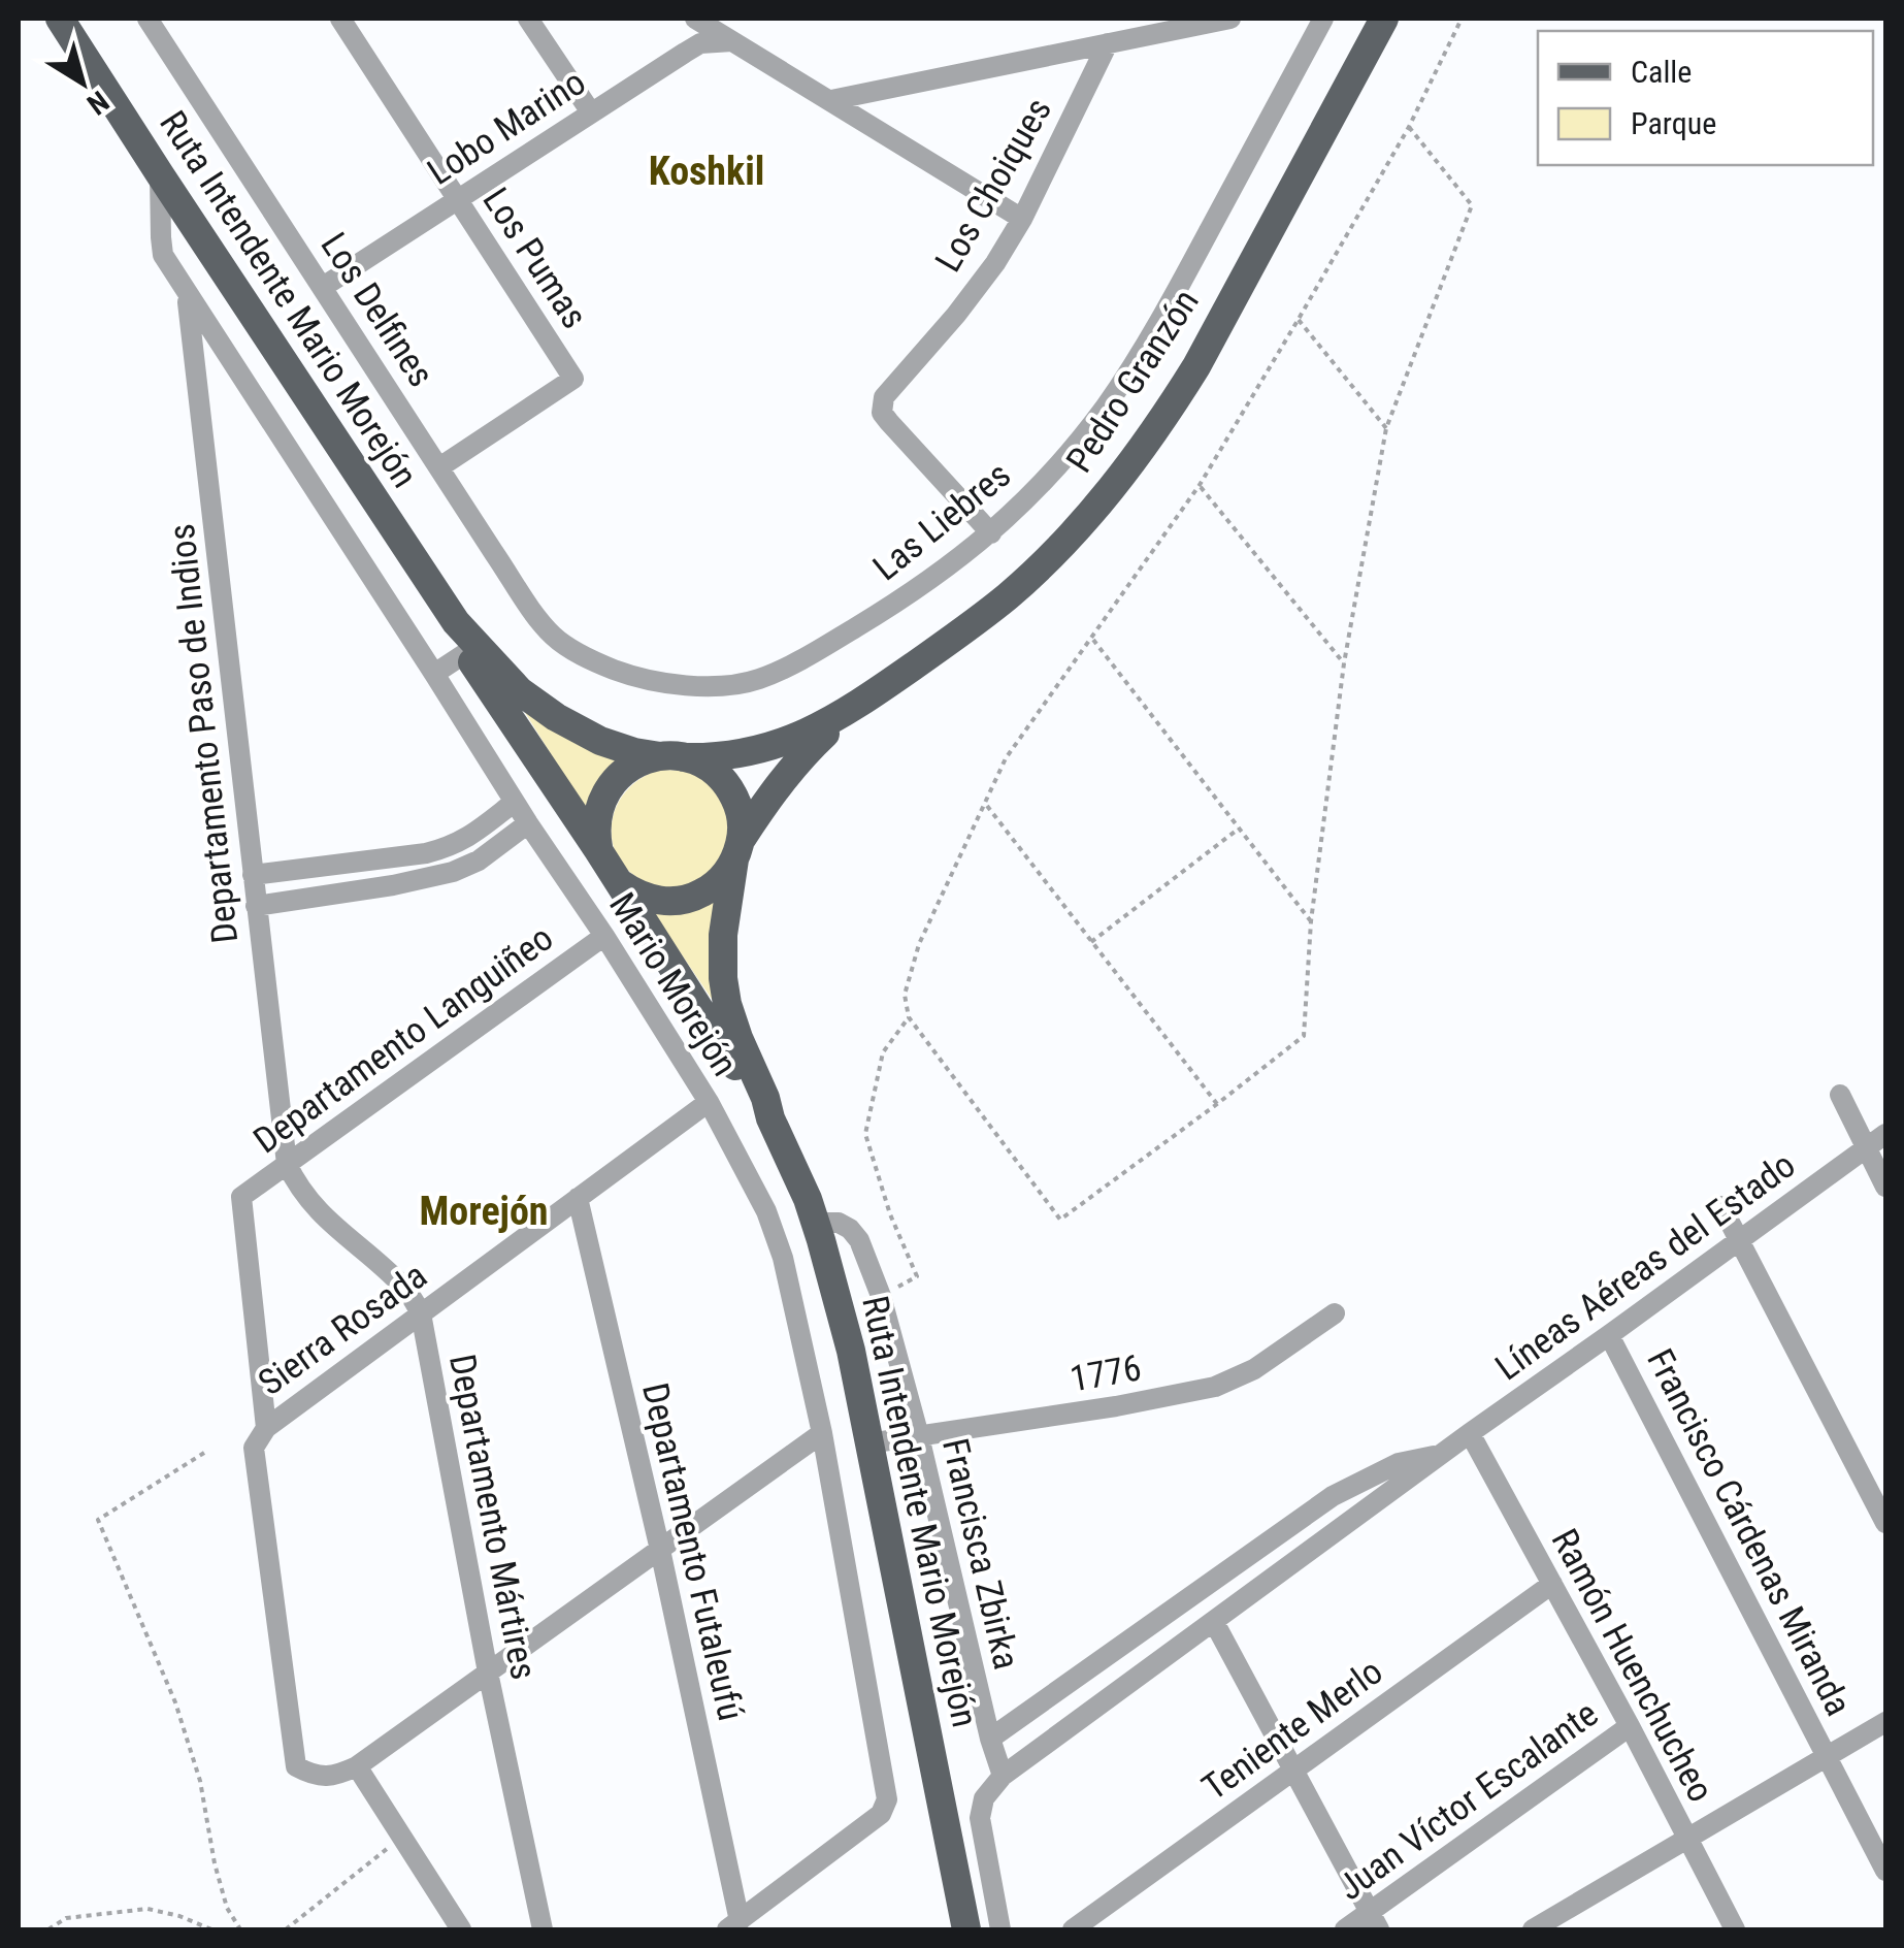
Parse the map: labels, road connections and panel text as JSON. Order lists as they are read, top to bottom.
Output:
{
  "streets": {
    "main road": ["Ruta Intendente Mario Morejón", "Pedro Granzón"],
    "street": [
      "Lobo Marino",
      "Los Choiques",
      "Los Pumas",
      "Los Delfines",
      "Las Liebres",
      "Departamento Paso de Indios",
      "Mario Morejón",
      "Departamento Languiñeo",
      "Líneas Aéreas del Estado",
      "Sierra Rosada",
      "1776",
      "Departamento Mártires",
      "Francisco Cárdenas Miranda",
      "Departamento Futaleufú",
      "Francisca Zbirka",
      "Ramón Huenchucheo",
      "Teniente Merlo",
      "Juan Víctor Escalante"
    ]
  },
  "crossings": [
    ["Lobo Marino", "Los Pumas"],
    ["Lobo Marino", "Los Delfines"],
    ["Los Choiques", "Las Liebres"],
    ["Los Pumas", "Los Delfines"],
    ["Ruta Intendente Mario Morejón", "Pedro Granzón"],
    ["Ruta Intendente Mario Morejón", "Mario Morejón"],
    ["Ruta Intendente Mario Morejón", "1776"],
    ["Ruta Intendente Mario Morejón", "Francisca Zbirka"],
    ["Los Delfines", "Las Liebres"],
    ["Departamento Paso de Indios", "Mario Morejón"],
    ["Departamento Paso de Indios", "Departamento Languiñeo"],
    ["Departamento Paso de Indios", "Departamento Mártires"],
    ["Mario Morejón", "Departamento Languiñeo"],
    ["Mario Morejón", "Sierra Rosada"],
    ["Mario Morejón", "Departamento Futaleufú"],
    ["Departamento Languiñeo", "Sierra Rosada"],
    ["Departamento Languiñeo", "Departamento Mártires"],
    ["Líneas Aéreas del Estado", "Francisco Cárdenas Miranda"],
    ["Líneas Aéreas del Estado", "Francisca Zbirka"],
    ["Líneas Aéreas del Estado", "Ramón Huenchucheo"],
    ["Sierra Rosada", "Departamento Mártires"],
    ["Sierra Rosada", "Departamento Futaleufú"],
    ["1776", "Francisca Zbirka"],
    ["Ramón Huenchucheo", "Teniente Merlo"],
    ["Ramón Huenchucheo", "Juan Víctor Escalante"]
  ],
  "districts": ["Koshkil", "Morejón"],
  "legend": ["Calle", "Parque"],
  "north": "bottom right"
}
